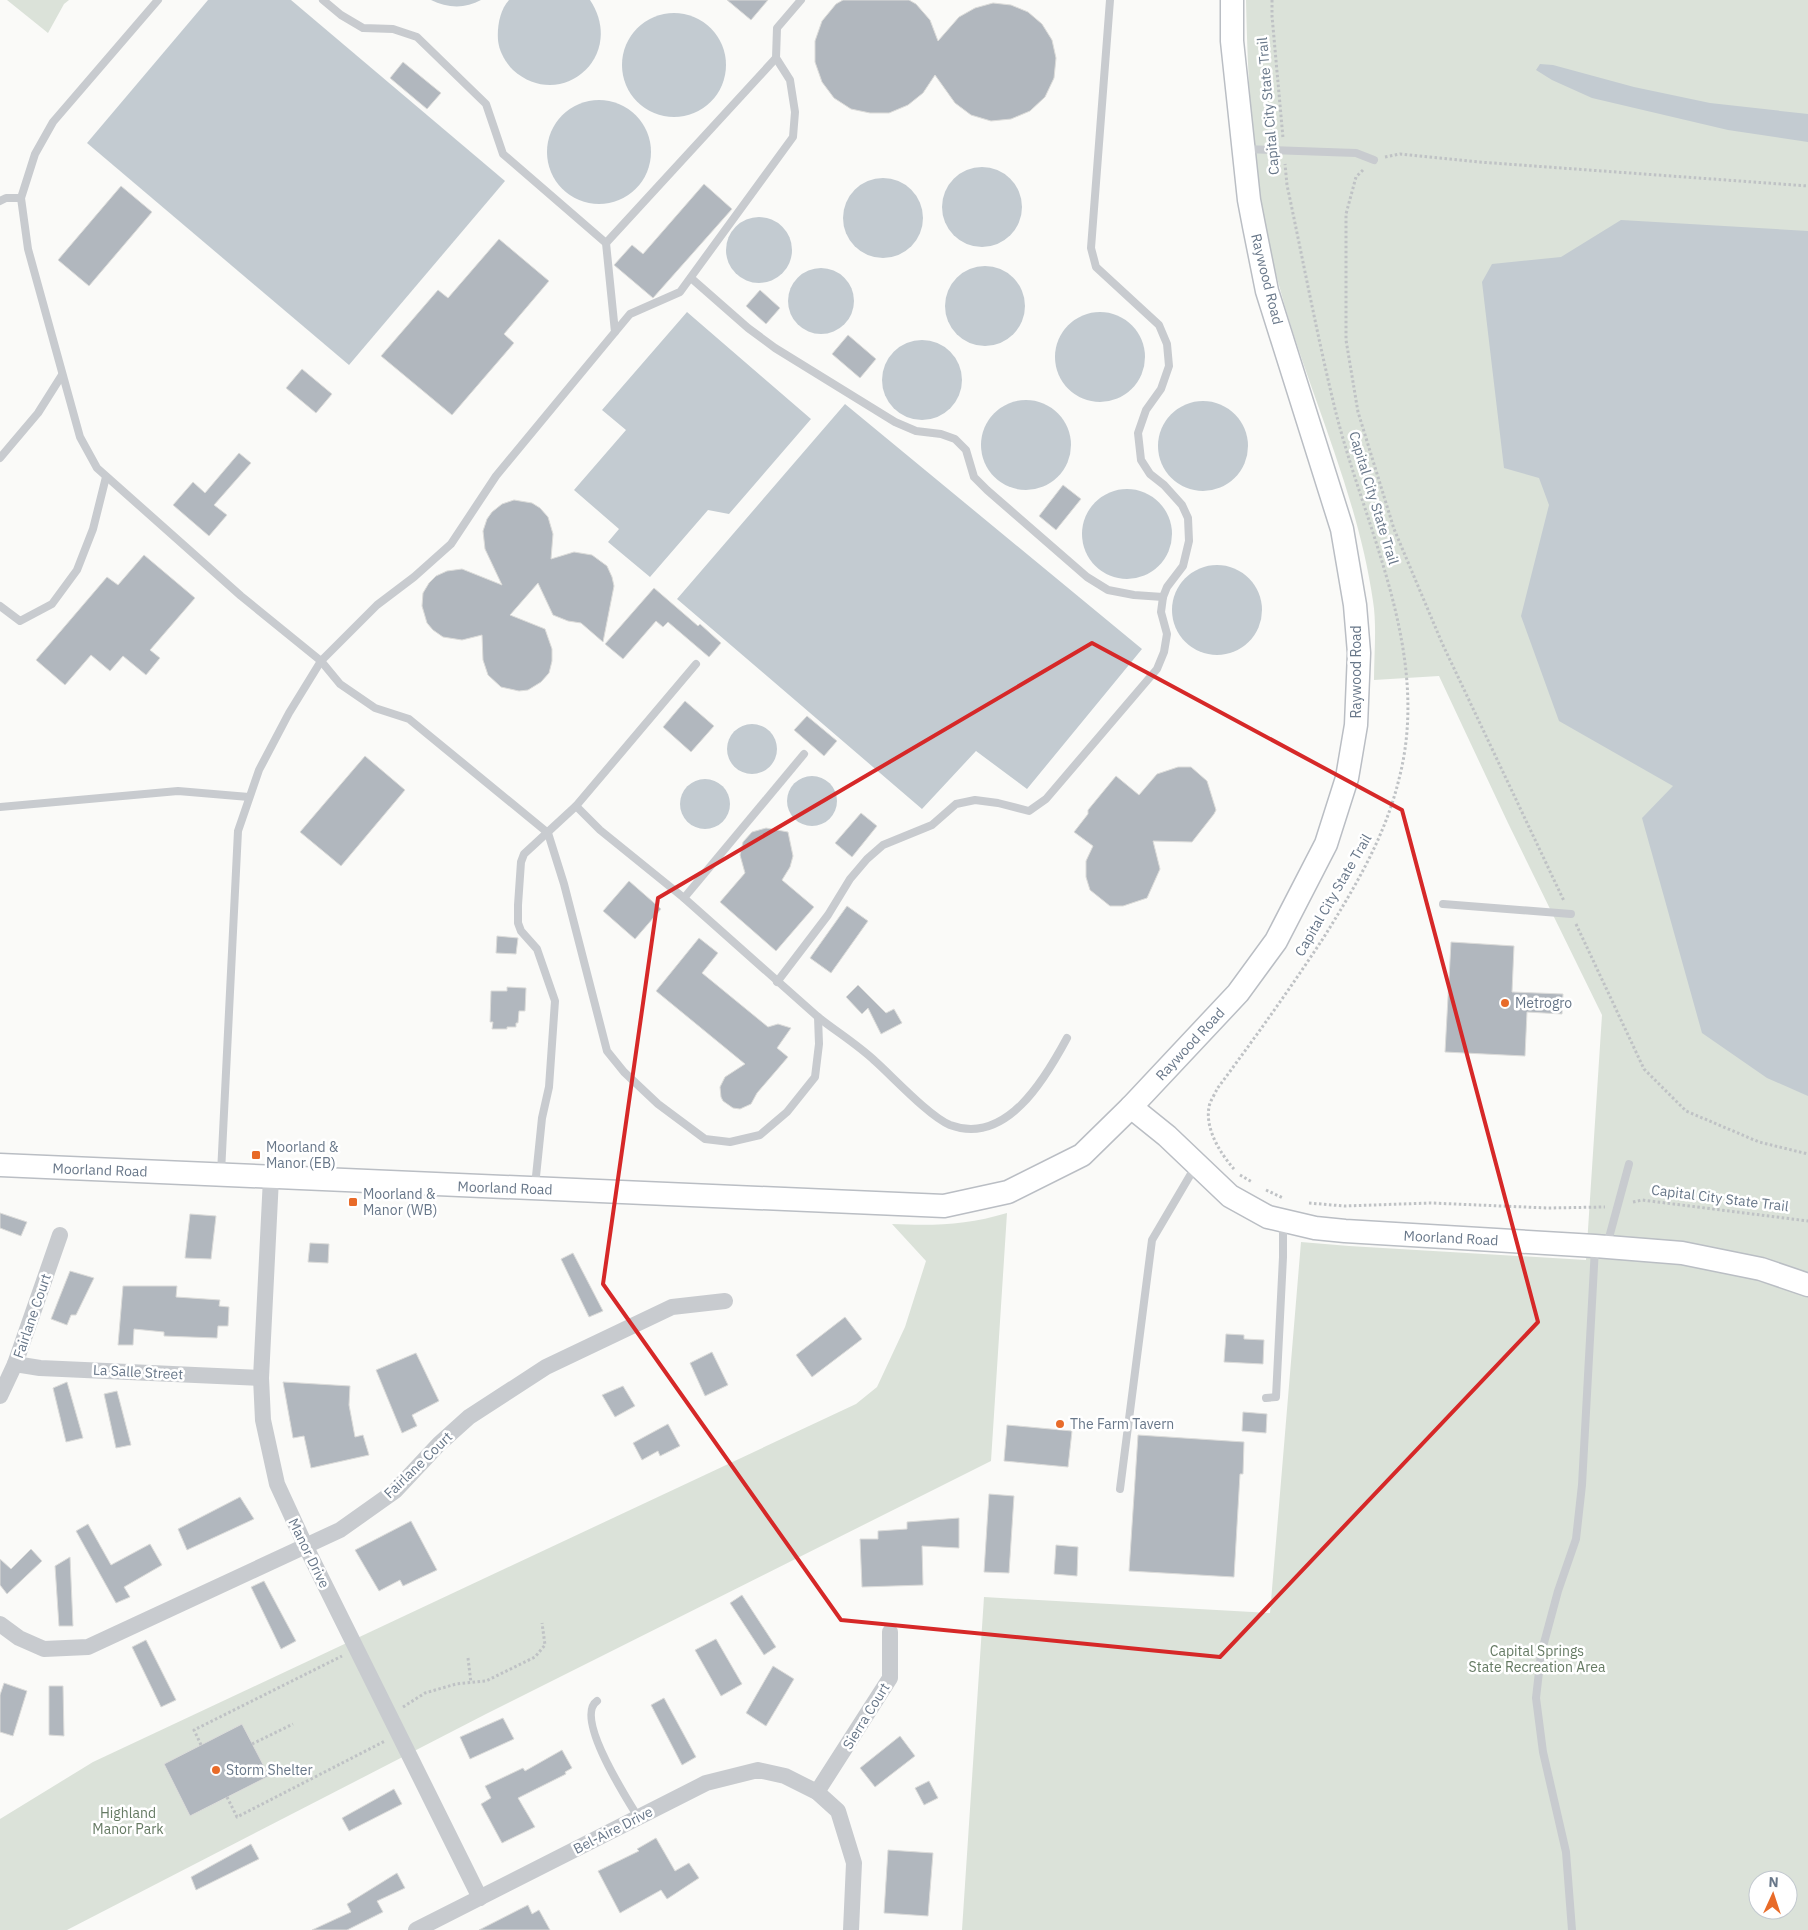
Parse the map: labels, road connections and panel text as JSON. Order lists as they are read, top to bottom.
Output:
{
  "streets": {
    "street": [
      "Raywood Road",
      "Moorland Road",
      "Fairlane Court",
      "La Salle Street",
      "Manor Drive",
      "Sierra Court",
      "Bel-Aire Drive"
    ],
    "path": ["Capital City State Trail"]
  },
  "crossings": [
    ["Raywood Road", "Moorland Road"],
    ["Moorland Road", "Manor Drive"],
    ["Fairlane Court", "La Salle Street"],
    ["Fairlane Court", "Manor Drive"],
    ["La Salle Street", "Manor Drive"],
    ["Manor Drive", "Bel-Aire Drive"],
    ["Sierra Court", "Bel-Aire Drive"]
  ],
  "parks": ["Capital Springs State Recreation Area", "Highland Manor Park"],
  "places": {
    "other": ["Metrogro", "The Farm Tavern", "Storm Shelter"],
    "transit": ["Moorland & Manor (EB)", "Moorland & Manor (WB)"]
  },
  "north": "top"
}
